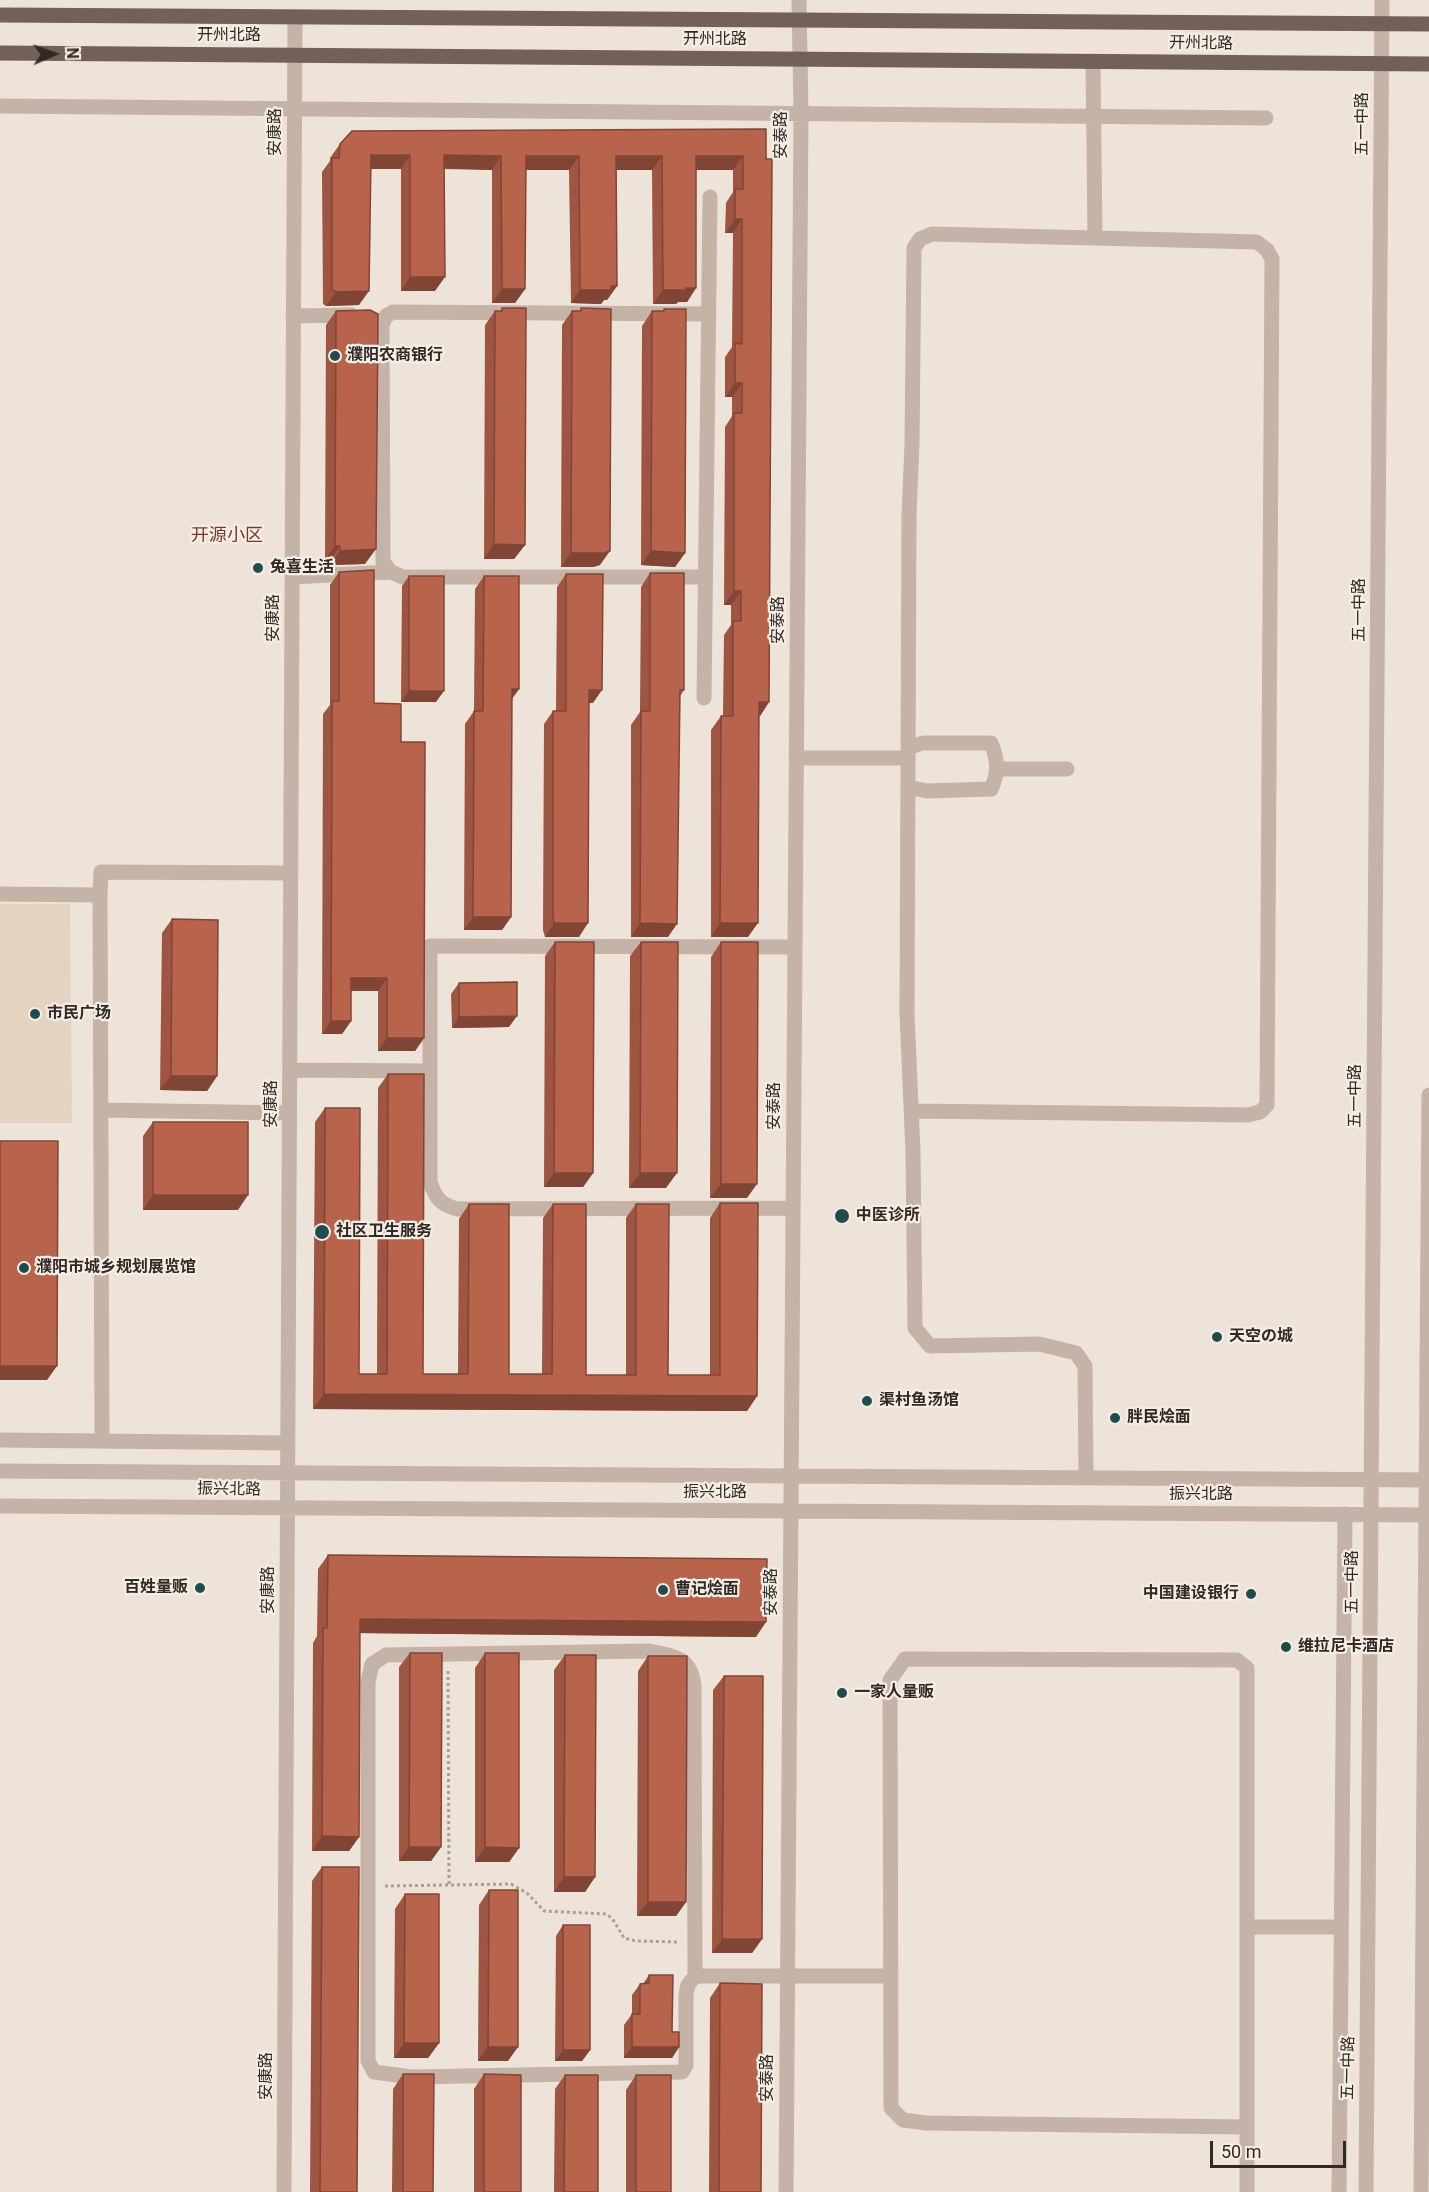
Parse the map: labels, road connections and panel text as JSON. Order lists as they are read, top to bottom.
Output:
{
  "streets": {
    "main road": ["开州北路"],
    "street": [
      "五一中路",
      "安康路",
      "安泰路",
      "振兴北路"
    ]
  },
  "crossings": [
    ["开州北路", "五一中路"],
    ["开州北路", "安康路"],
    ["开州北路", "安泰路"],
    ["五一中路", "振兴北路"],
    ["安康路", "振兴北路"],
    ["安泰路", "振兴北路"]
  ],
  "districts": ["开源小区"],
  "places": [
    "濮阳农商银行",
    "兔喜生活",
    "市民广场",
    "中医诊所",
    "社区卫生服务",
    "濮阳市城乡规划展览馆",
    "天空の城",
    "渠村鱼汤馆",
    "胖民烩面",
    "百姓量贩",
    "曹记烩面",
    "中国建设银行",
    "维拉尼卡酒店",
    "一家人量贩"
  ],
  "scale_bar": "50 m",
  "north": "right"
}
